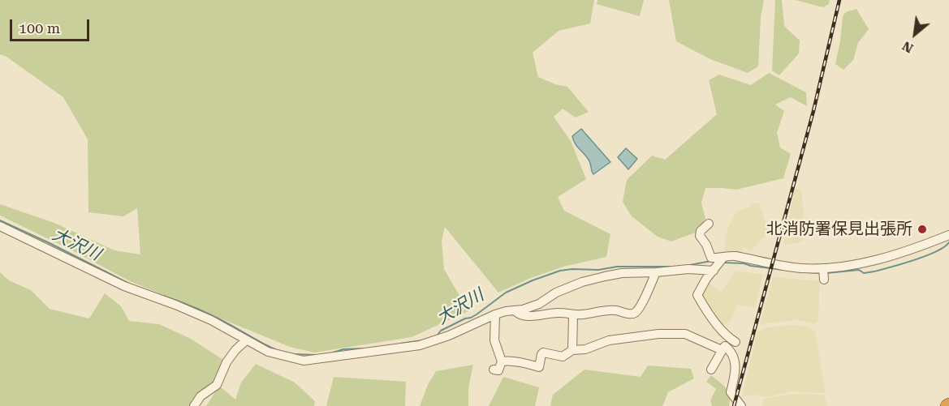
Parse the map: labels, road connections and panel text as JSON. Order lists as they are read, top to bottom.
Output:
{
  "water": ["大沢川"],
  "places": ["北消防署保見出張所"],
  "scale_bar": "100 m",
  "north": "bottom left"
}
